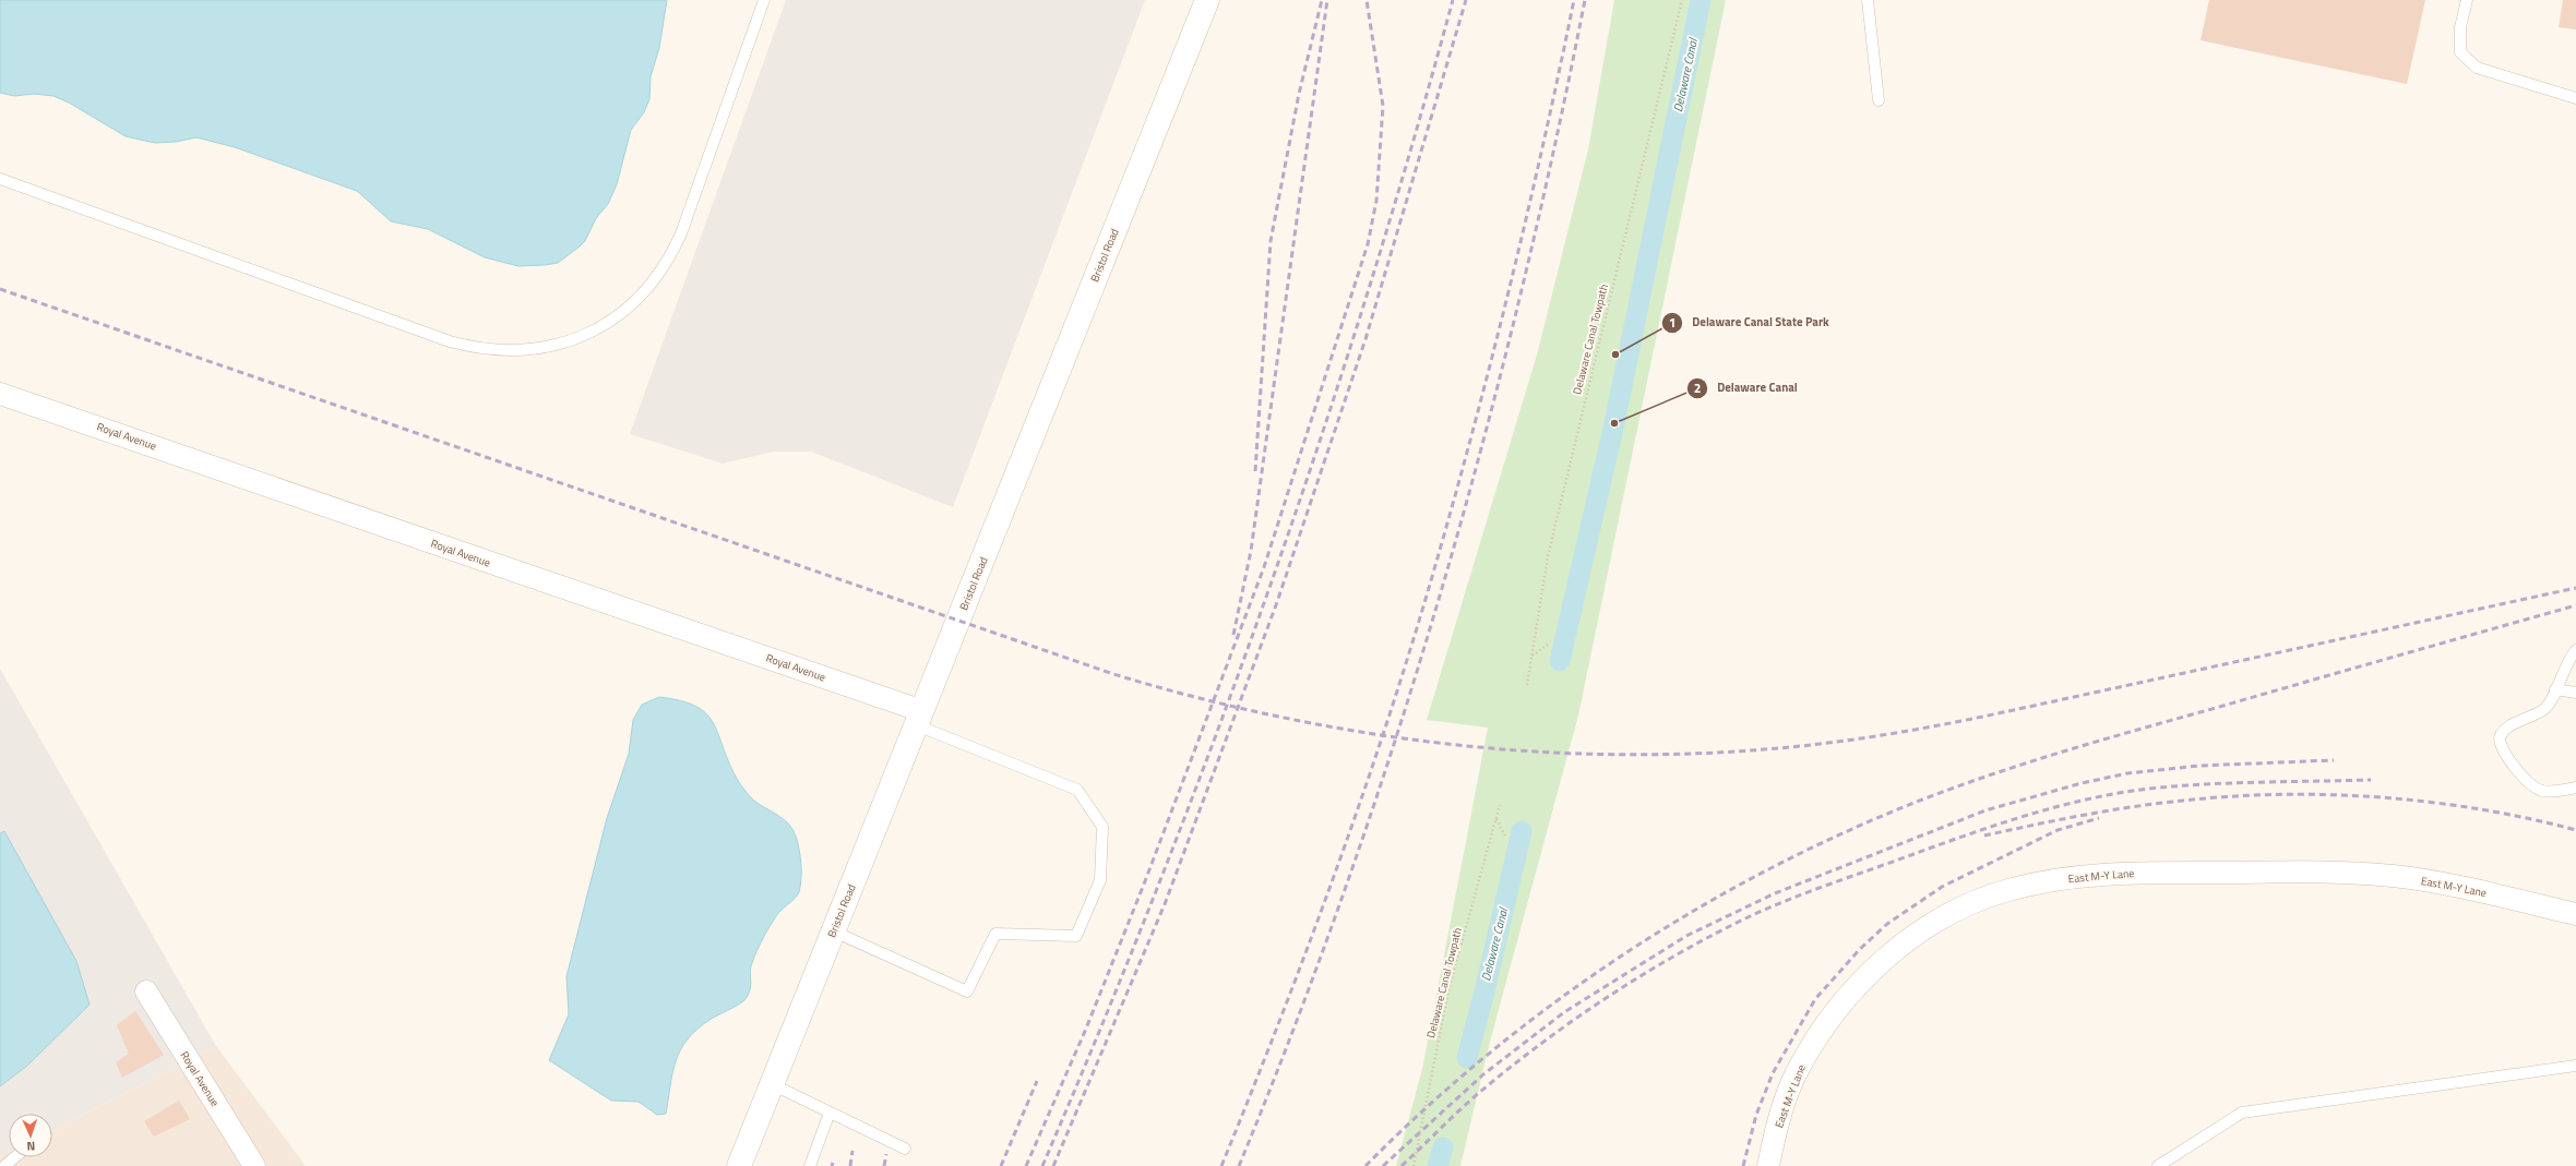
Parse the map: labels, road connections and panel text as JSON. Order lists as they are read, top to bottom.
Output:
{
  "streets": {
    "main road": ["Bristol Road"],
    "street": ["Royal Avenue", "East M-Y Lane"],
    "path": ["Delaware Canal Towpath"]
  },
  "crossings": [
    ["Bristol Road", "Royal Avenue"]
  ],
  "water": ["Delaware Canal"],
  "places": ["Delaware Canal State Park", "Delaware Canal"],
  "north": "bottom"
}
